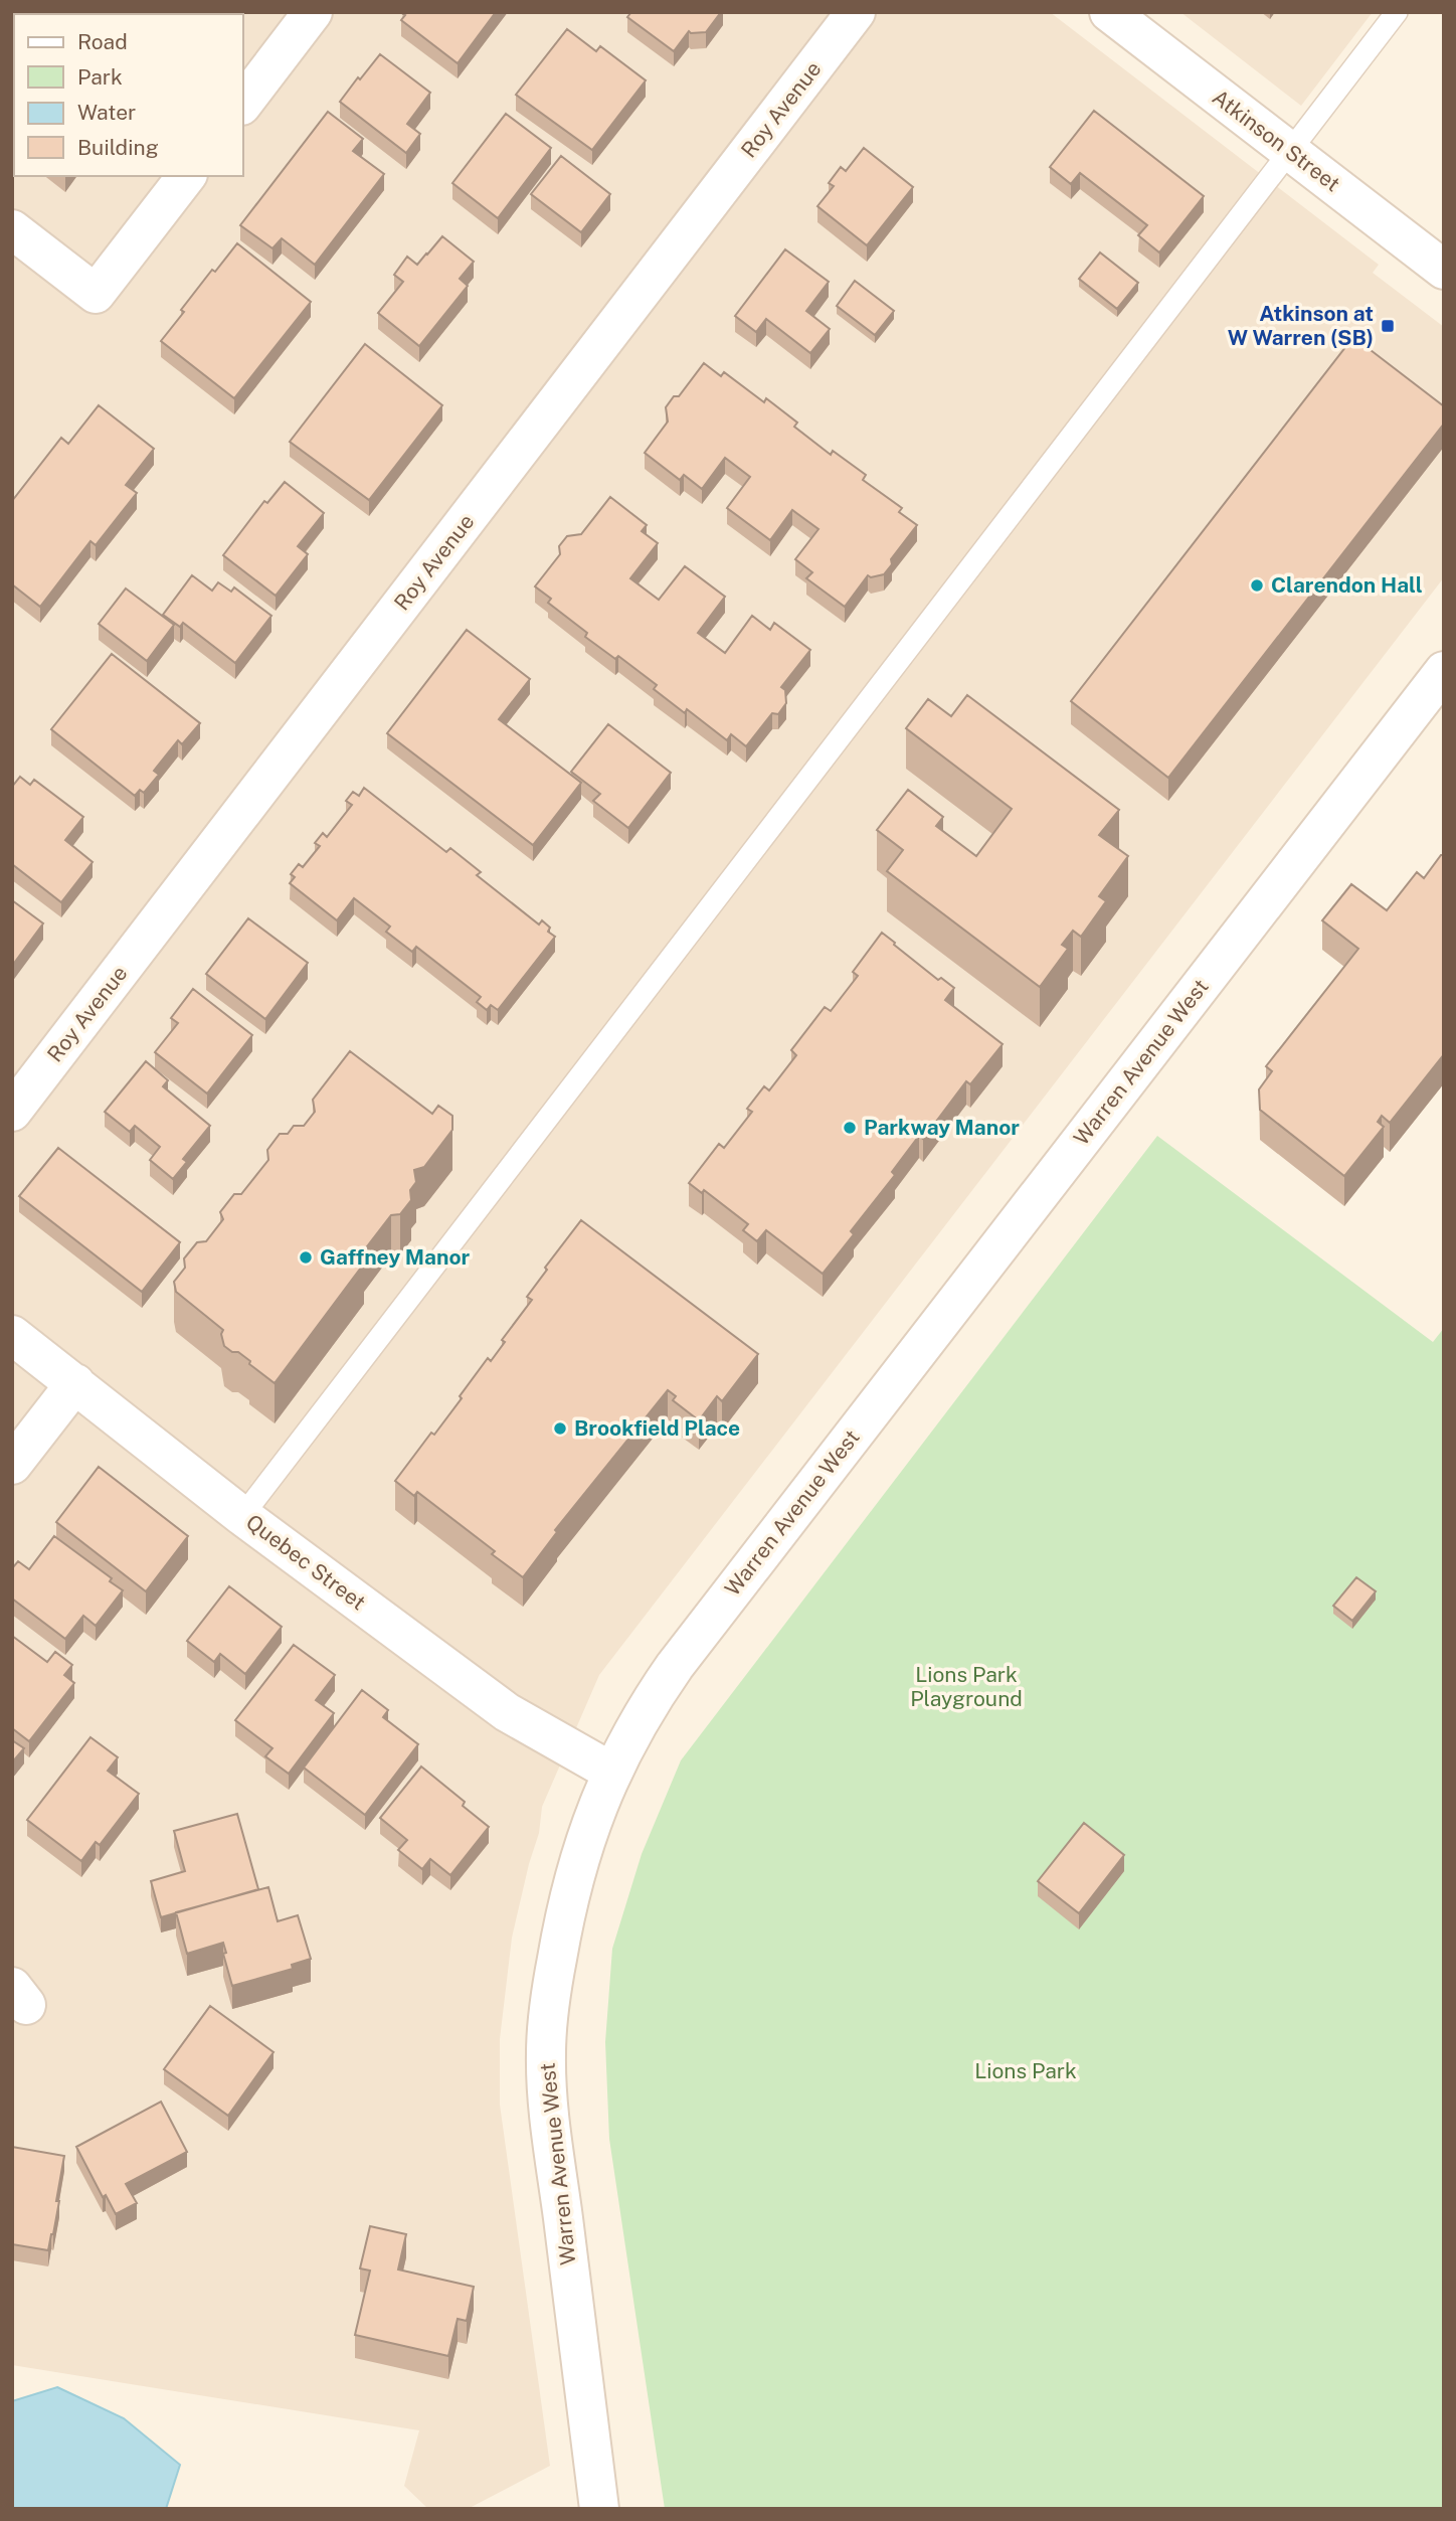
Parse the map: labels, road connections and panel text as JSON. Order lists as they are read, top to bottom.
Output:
{
  "streets": {
    "street": [
      "Roy Avenue",
      "Atkinson Street",
      "Warren Avenue West",
      "Quebec Street"
    ]
  },
  "crossings": [
    ["Warren Avenue West", "Quebec Street"]
  ],
  "parks": ["Lions Park Playground", "Lions Park"],
  "places": {
    "transit": ["Atkinson at W Warren (SB)"],
    "other": [
      "Clarendon Hall",
      "Parkway Manor",
      "Gaffney Manor",
      "Brookfield Place"
    ]
  },
  "legend": [
    "Road",
    "Park",
    "Water",
    "Building"
  ]
}
